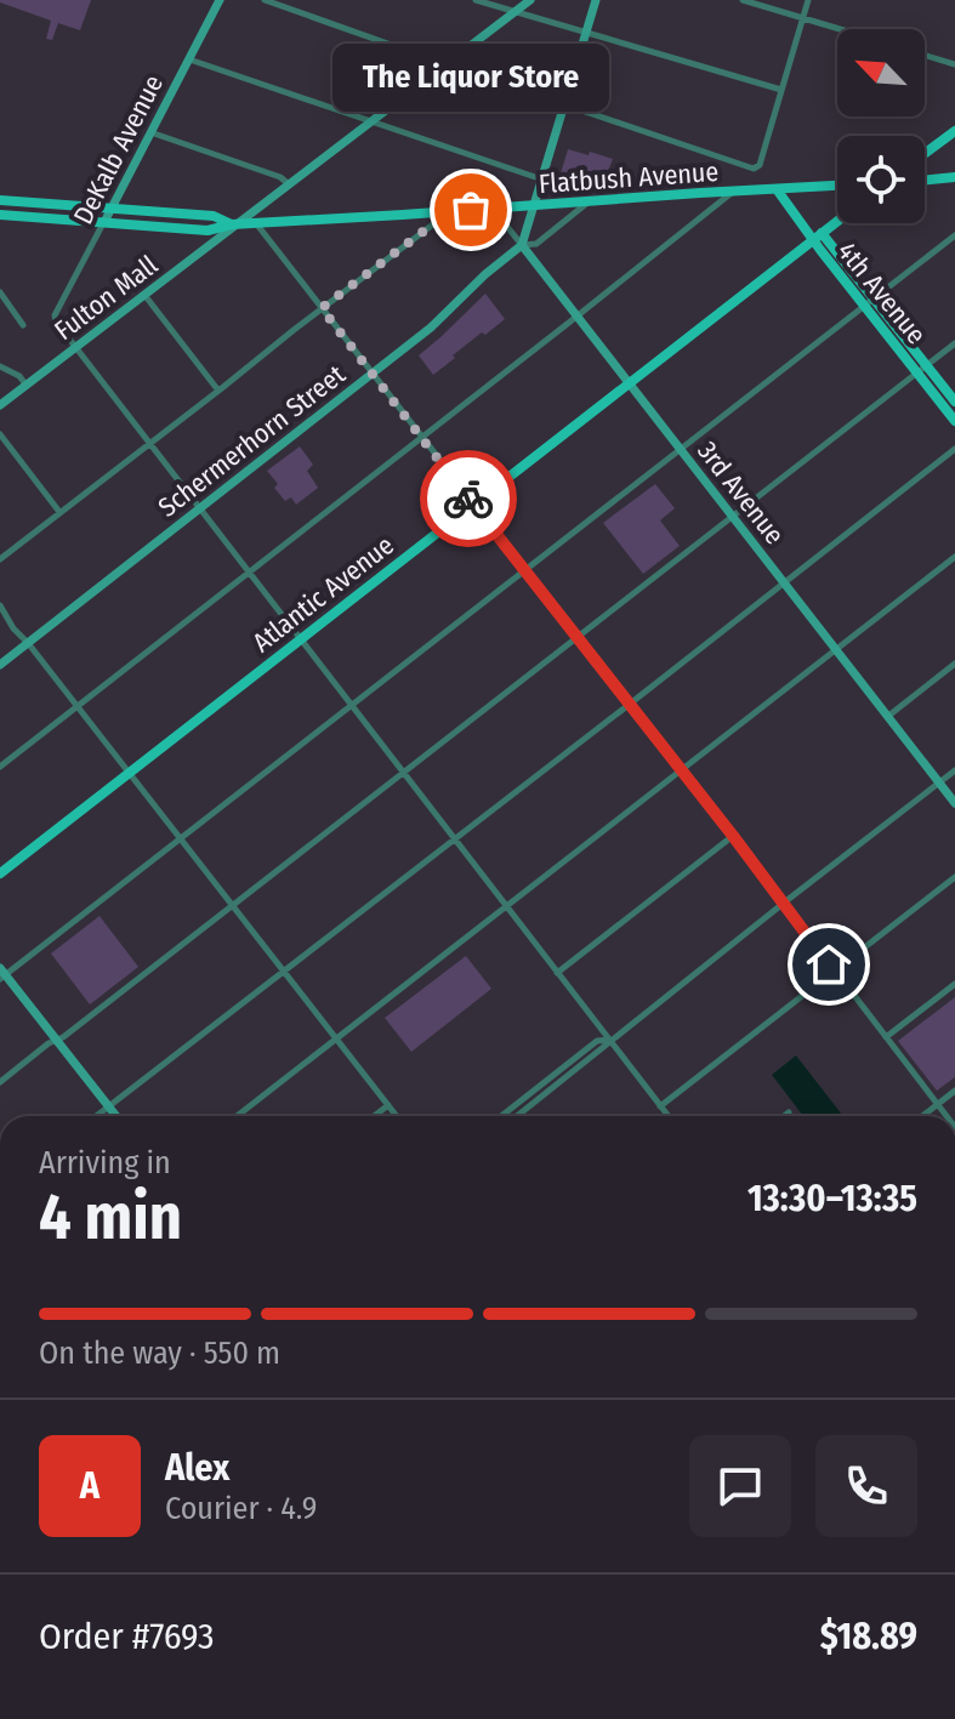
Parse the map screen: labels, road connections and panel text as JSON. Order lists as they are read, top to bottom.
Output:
{
  "streets": {
    "main road": [
      "DeKalb Avenue",
      "Flatbush Avenue",
      "4th Avenue",
      "Fulton Mall",
      "Schermerhorn Street",
      "3rd Avenue",
      "Atlantic Avenue"
    ]
  },
  "crossings": [
    ["DeKalb Avenue", "Fulton Mall"],
    ["Flatbush Avenue", "4th Avenue"],
    ["Flatbush Avenue", "Fulton Mall"],
    ["Flatbush Avenue", "3rd Avenue"],
    ["4th Avenue", "Atlantic Avenue"],
    ["Schermerhorn Street", "3rd Avenue"],
    ["3rd Avenue", "Atlantic Avenue"]
  ],
  "places": ["The Liquor Store"],
  "north": "top left",
  "page": {
    "bubble": "The Liquor Store",
    "heading": ["4 min", "Arriving in", "13:30–13:35"],
    "panel": [
      "Alex",
      "Courier · 4.9",
      "Order #7693",
      "$18.89"
    ],
    "bar": "On the way · 550 m",
    "round": "A"
  }
}
